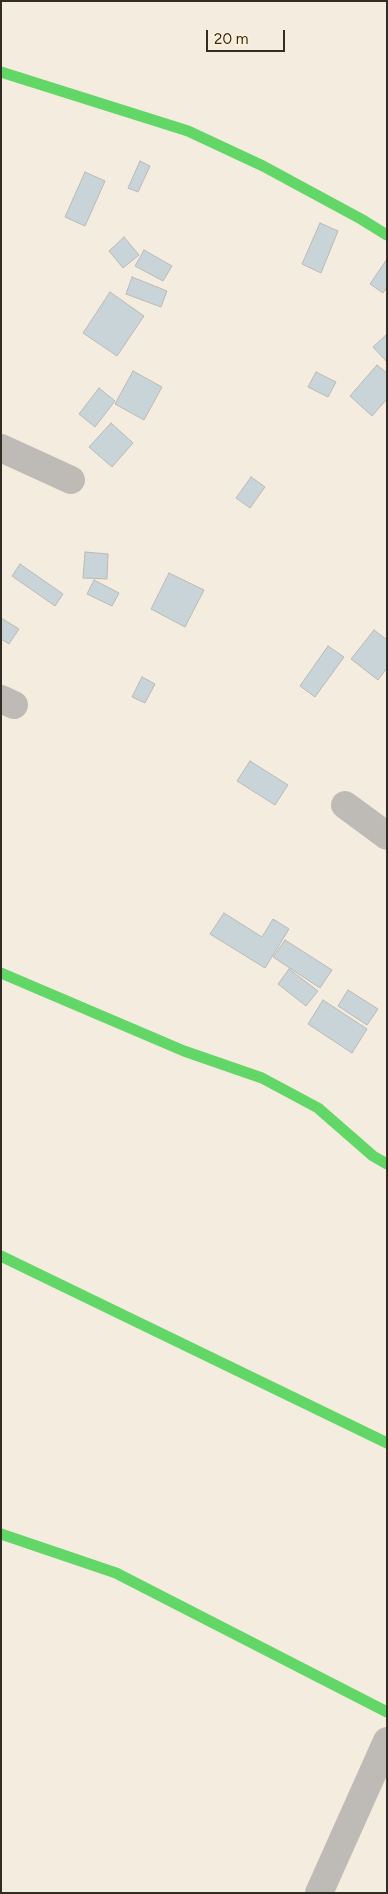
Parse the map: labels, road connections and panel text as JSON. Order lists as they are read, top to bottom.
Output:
{
  "scale_bar": "20 m"
}
